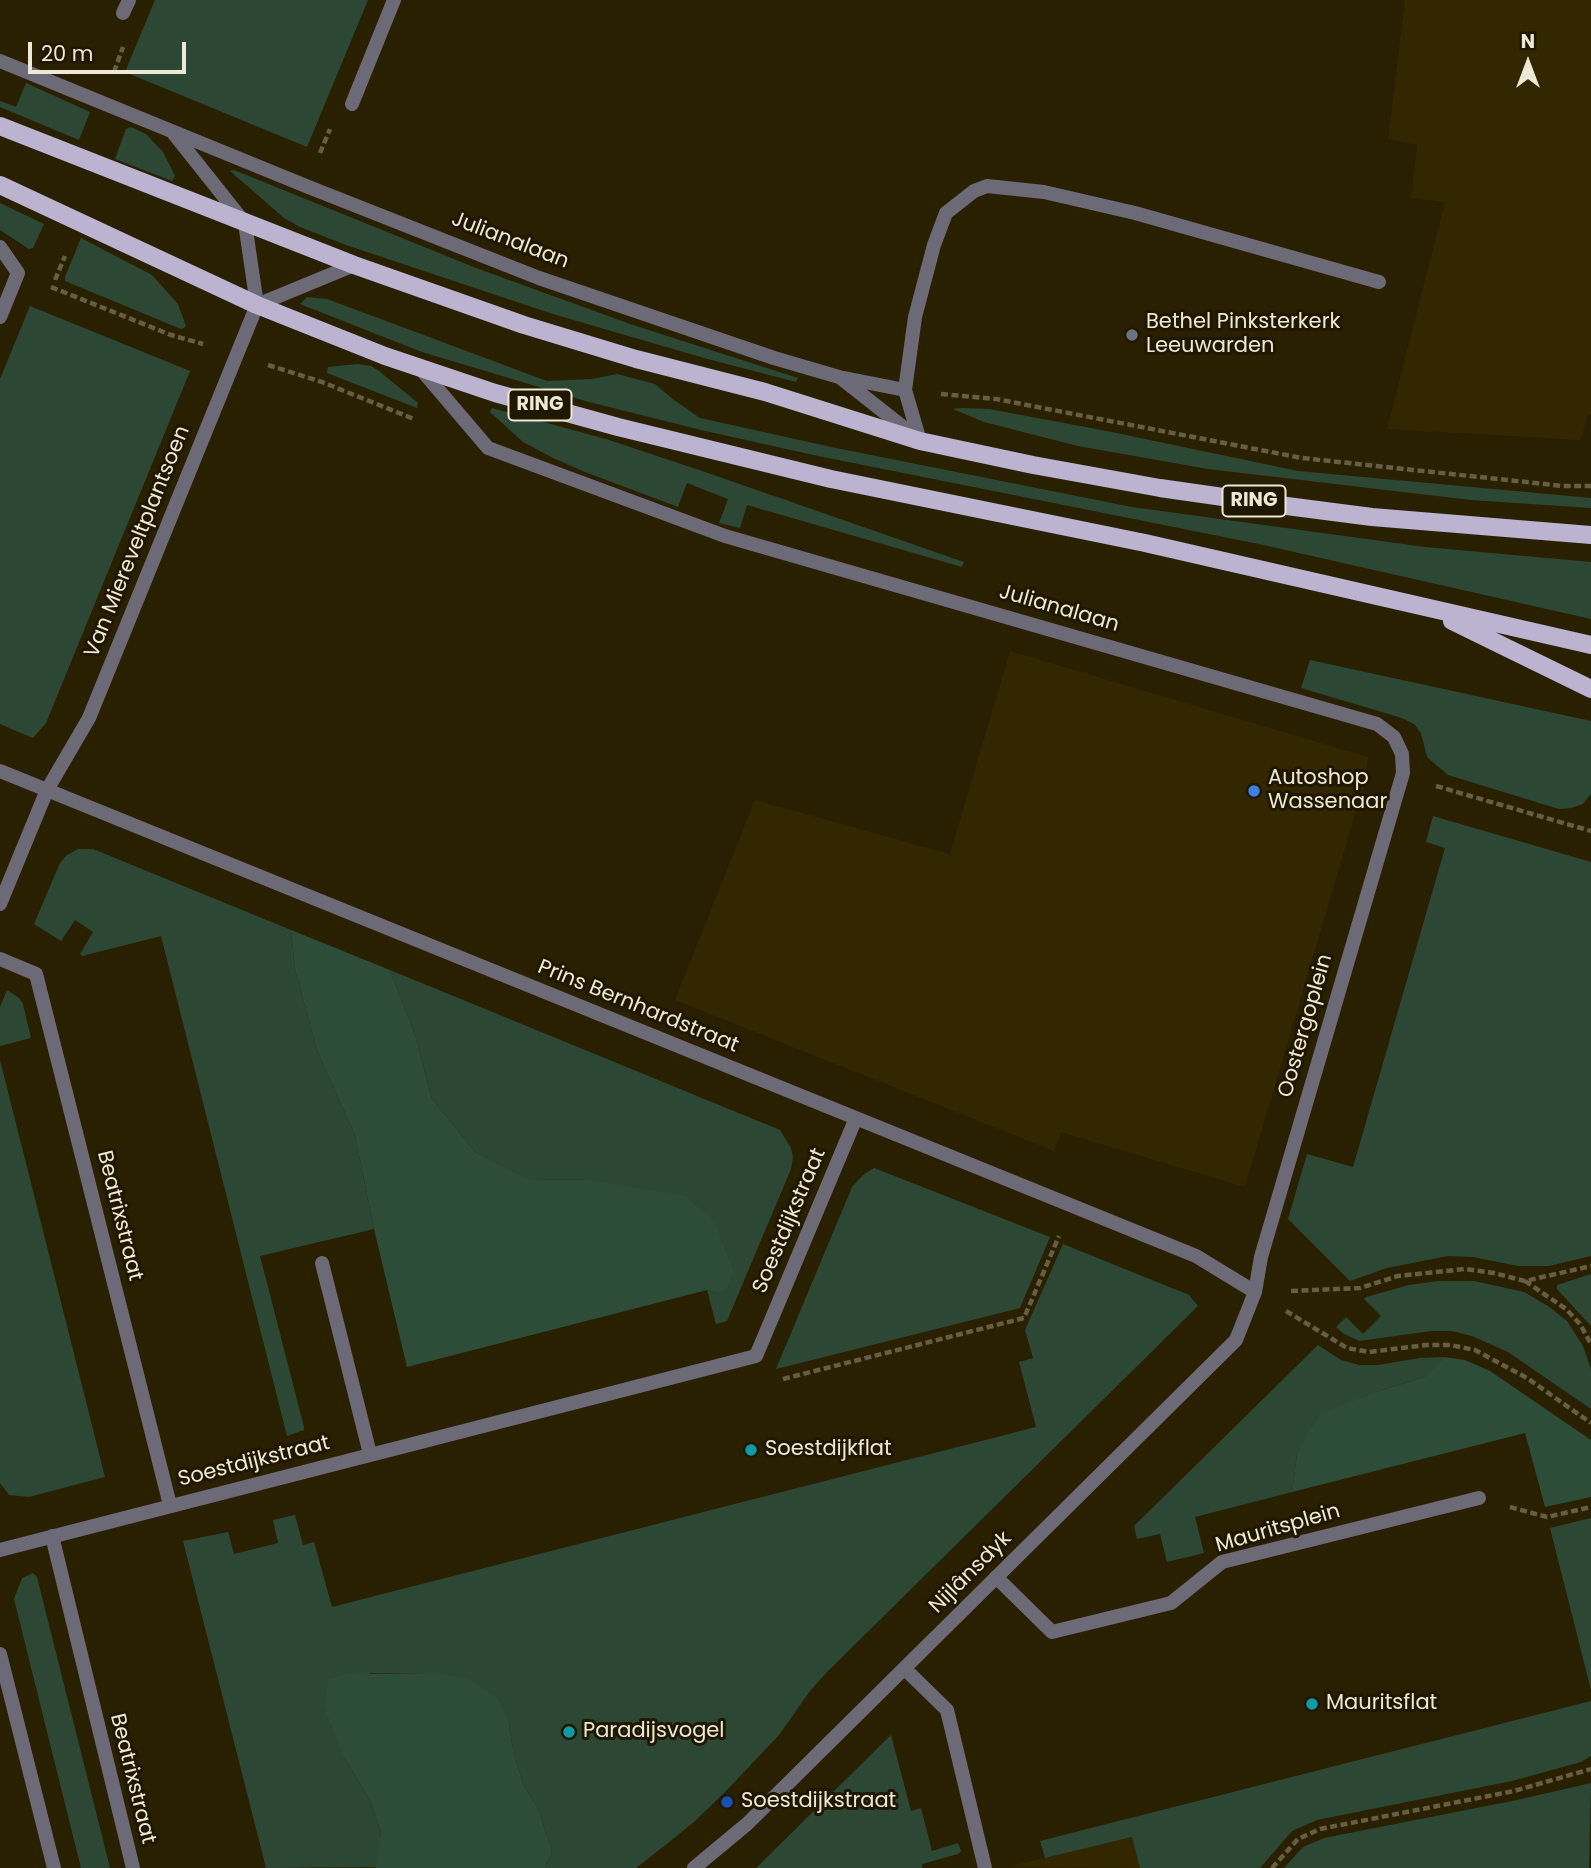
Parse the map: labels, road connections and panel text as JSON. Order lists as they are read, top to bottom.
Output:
{
  "streets": {
    "main road": ["Julianalaan", "RING"],
    "street": [
      "Van Miereveltplantsoen",
      "Prins Bernhardstraat",
      "Oostergoplein",
      "Beatrixstraat",
      "Soestdijkstraat",
      "Mauritsplein",
      "Nijlânsdyk"
    ]
  },
  "crossings": [
    ["Julianalaan", "RING"],
    ["Julianalaan", "Van Miereveltplantsoen"],
    ["Julianalaan", "Oostergoplein"],
    ["RING", "Van Miereveltplantsoen"],
    ["Van Miereveltplantsoen", "Prins Bernhardstraat"],
    ["Prins Bernhardstraat", "Oostergoplein"],
    ["Prins Bernhardstraat", "Soestdijkstraat"],
    ["Prins Bernhardstraat", "Nijlânsdyk"],
    ["Oostergoplein", "Nijlânsdyk"],
    ["Beatrixstraat", "Soestdijkstraat"],
    ["Mauritsplein", "Nijlânsdyk"]
  ],
  "places": [
    "Bethel Pinksterkerk Leeuwarden",
    "Autoshop Wassenaar",
    "Soestdijkflat",
    "Mauritsflat",
    "Paradijsvogel",
    "Soestdijkstraat"
  ],
  "scale_bar": "20 m",
  "north": "top"
}
